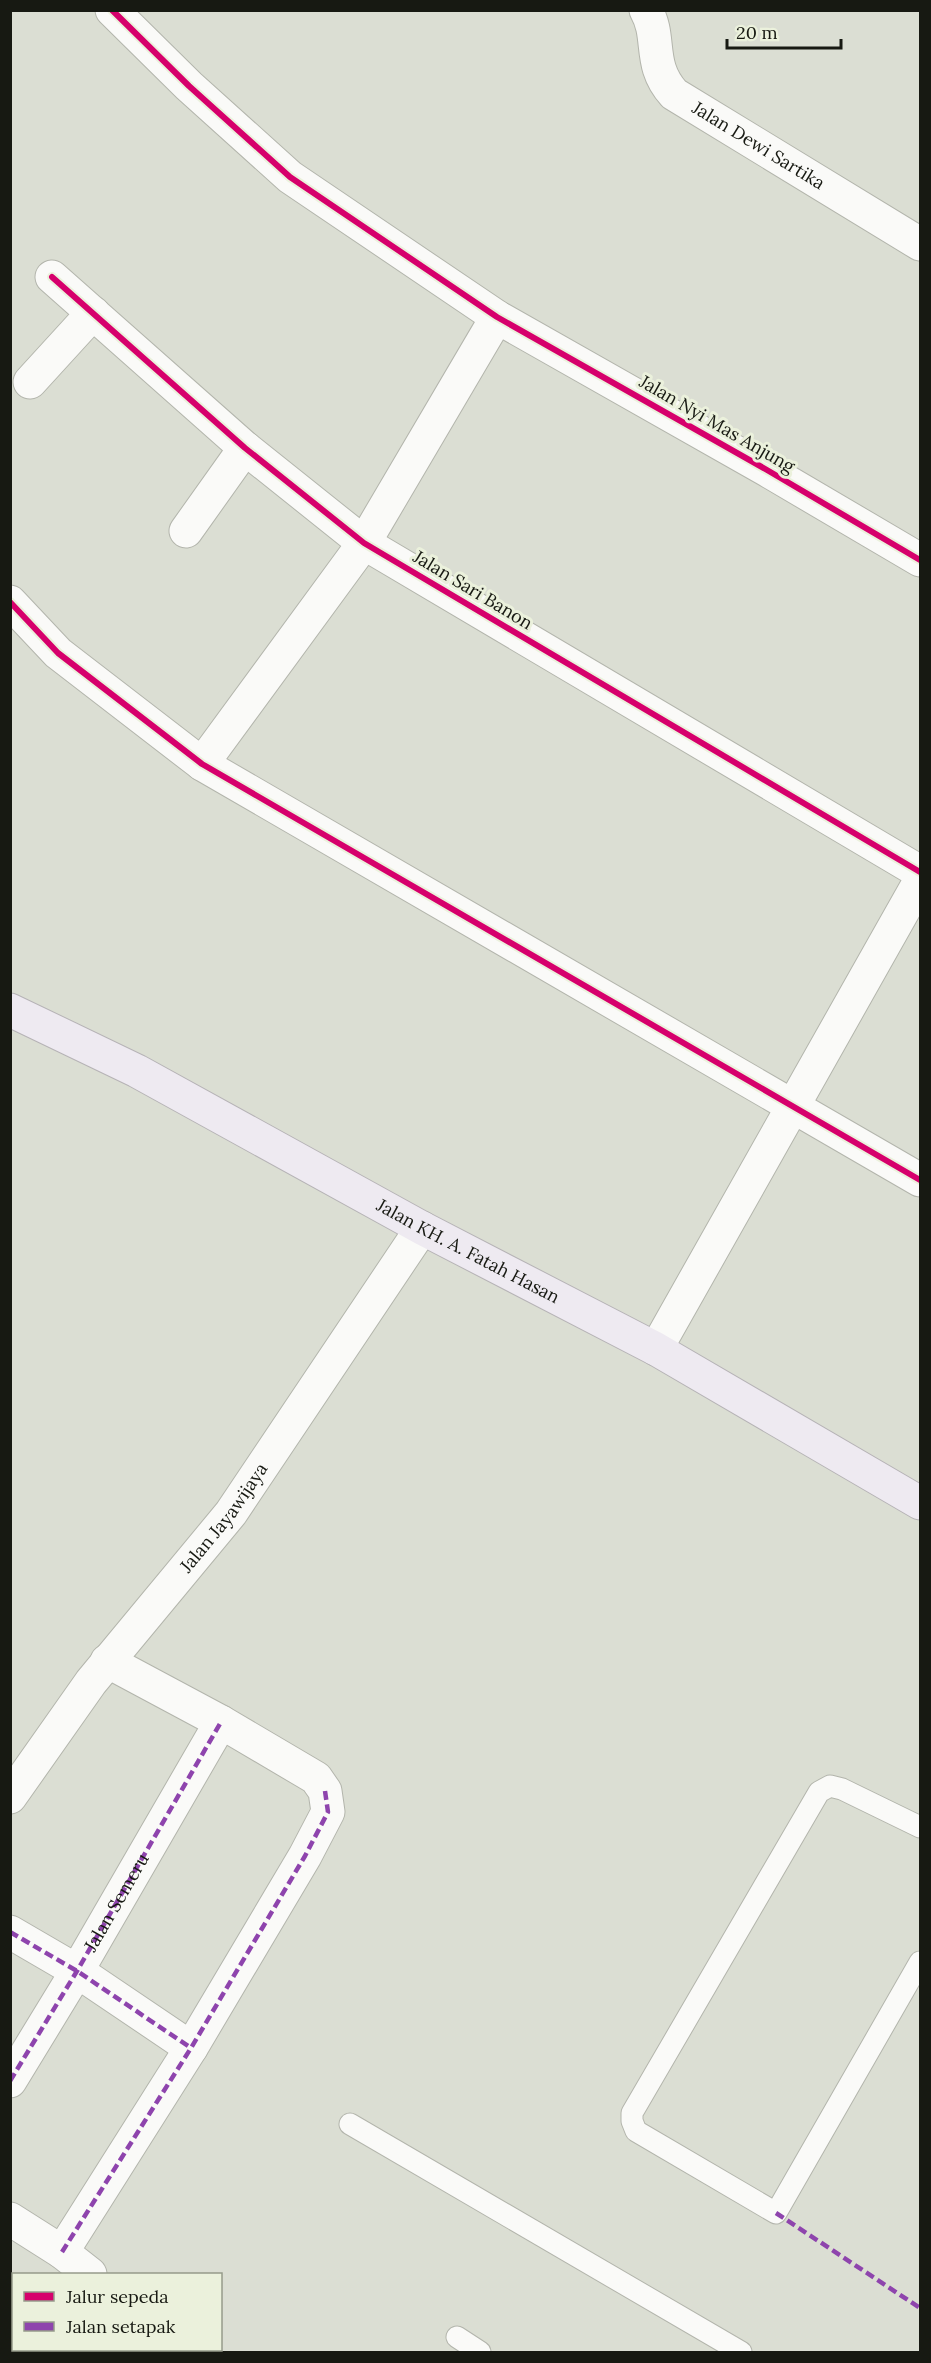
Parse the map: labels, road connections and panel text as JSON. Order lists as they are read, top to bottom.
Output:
{
  "streets": {
    "highway": ["Jalan KH. A. Fatah Hasan"],
    "street": [
      "Jalan Dewi Sartika",
      "Jalan Nyi Mas Anjung",
      "Jalan Sari Banon",
      "Jalan Jayawijaya",
      "Jalan Semeru"
    ]
  },
  "crossings": [
    ["Jalan KH. A. Fatah Hasan", "Jalan Jayawijaya"]
  ],
  "legend": ["Jalur sepeda", "Jalan setapak"],
  "scale_bar": "20 m"
}
